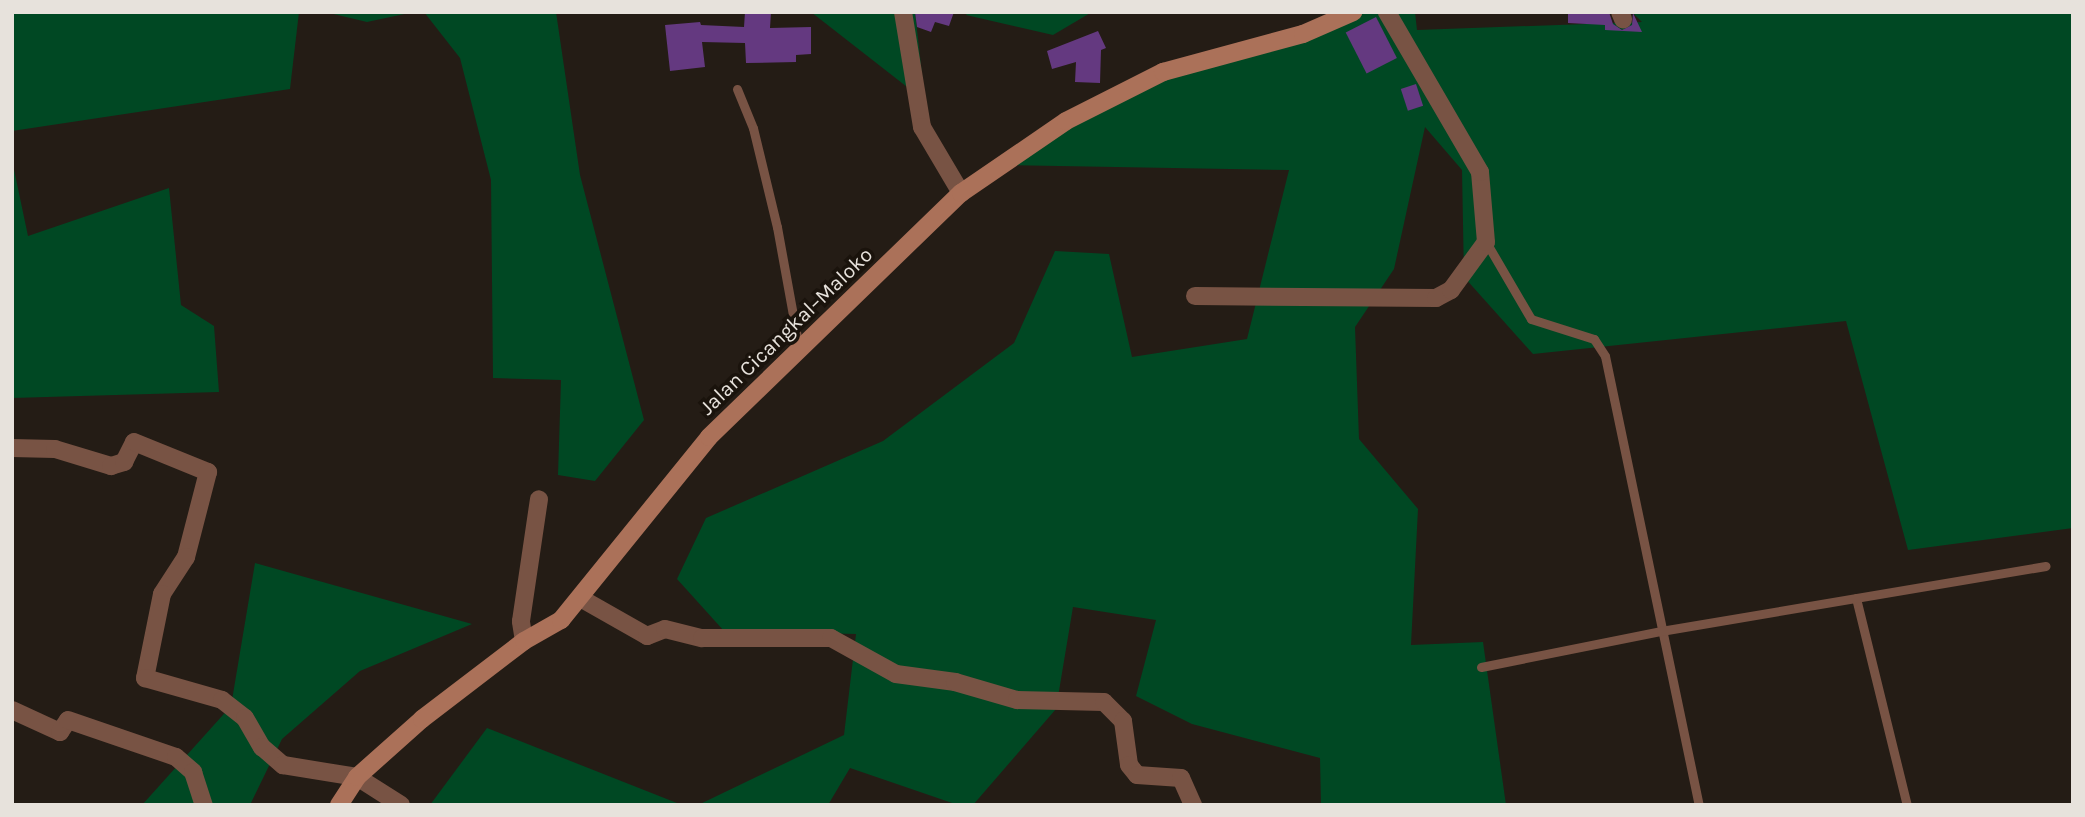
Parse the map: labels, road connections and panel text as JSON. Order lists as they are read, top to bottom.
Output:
{
  "streets": {
    "street": ["Jalan Cicangkal–Maloko"]
  }
}
